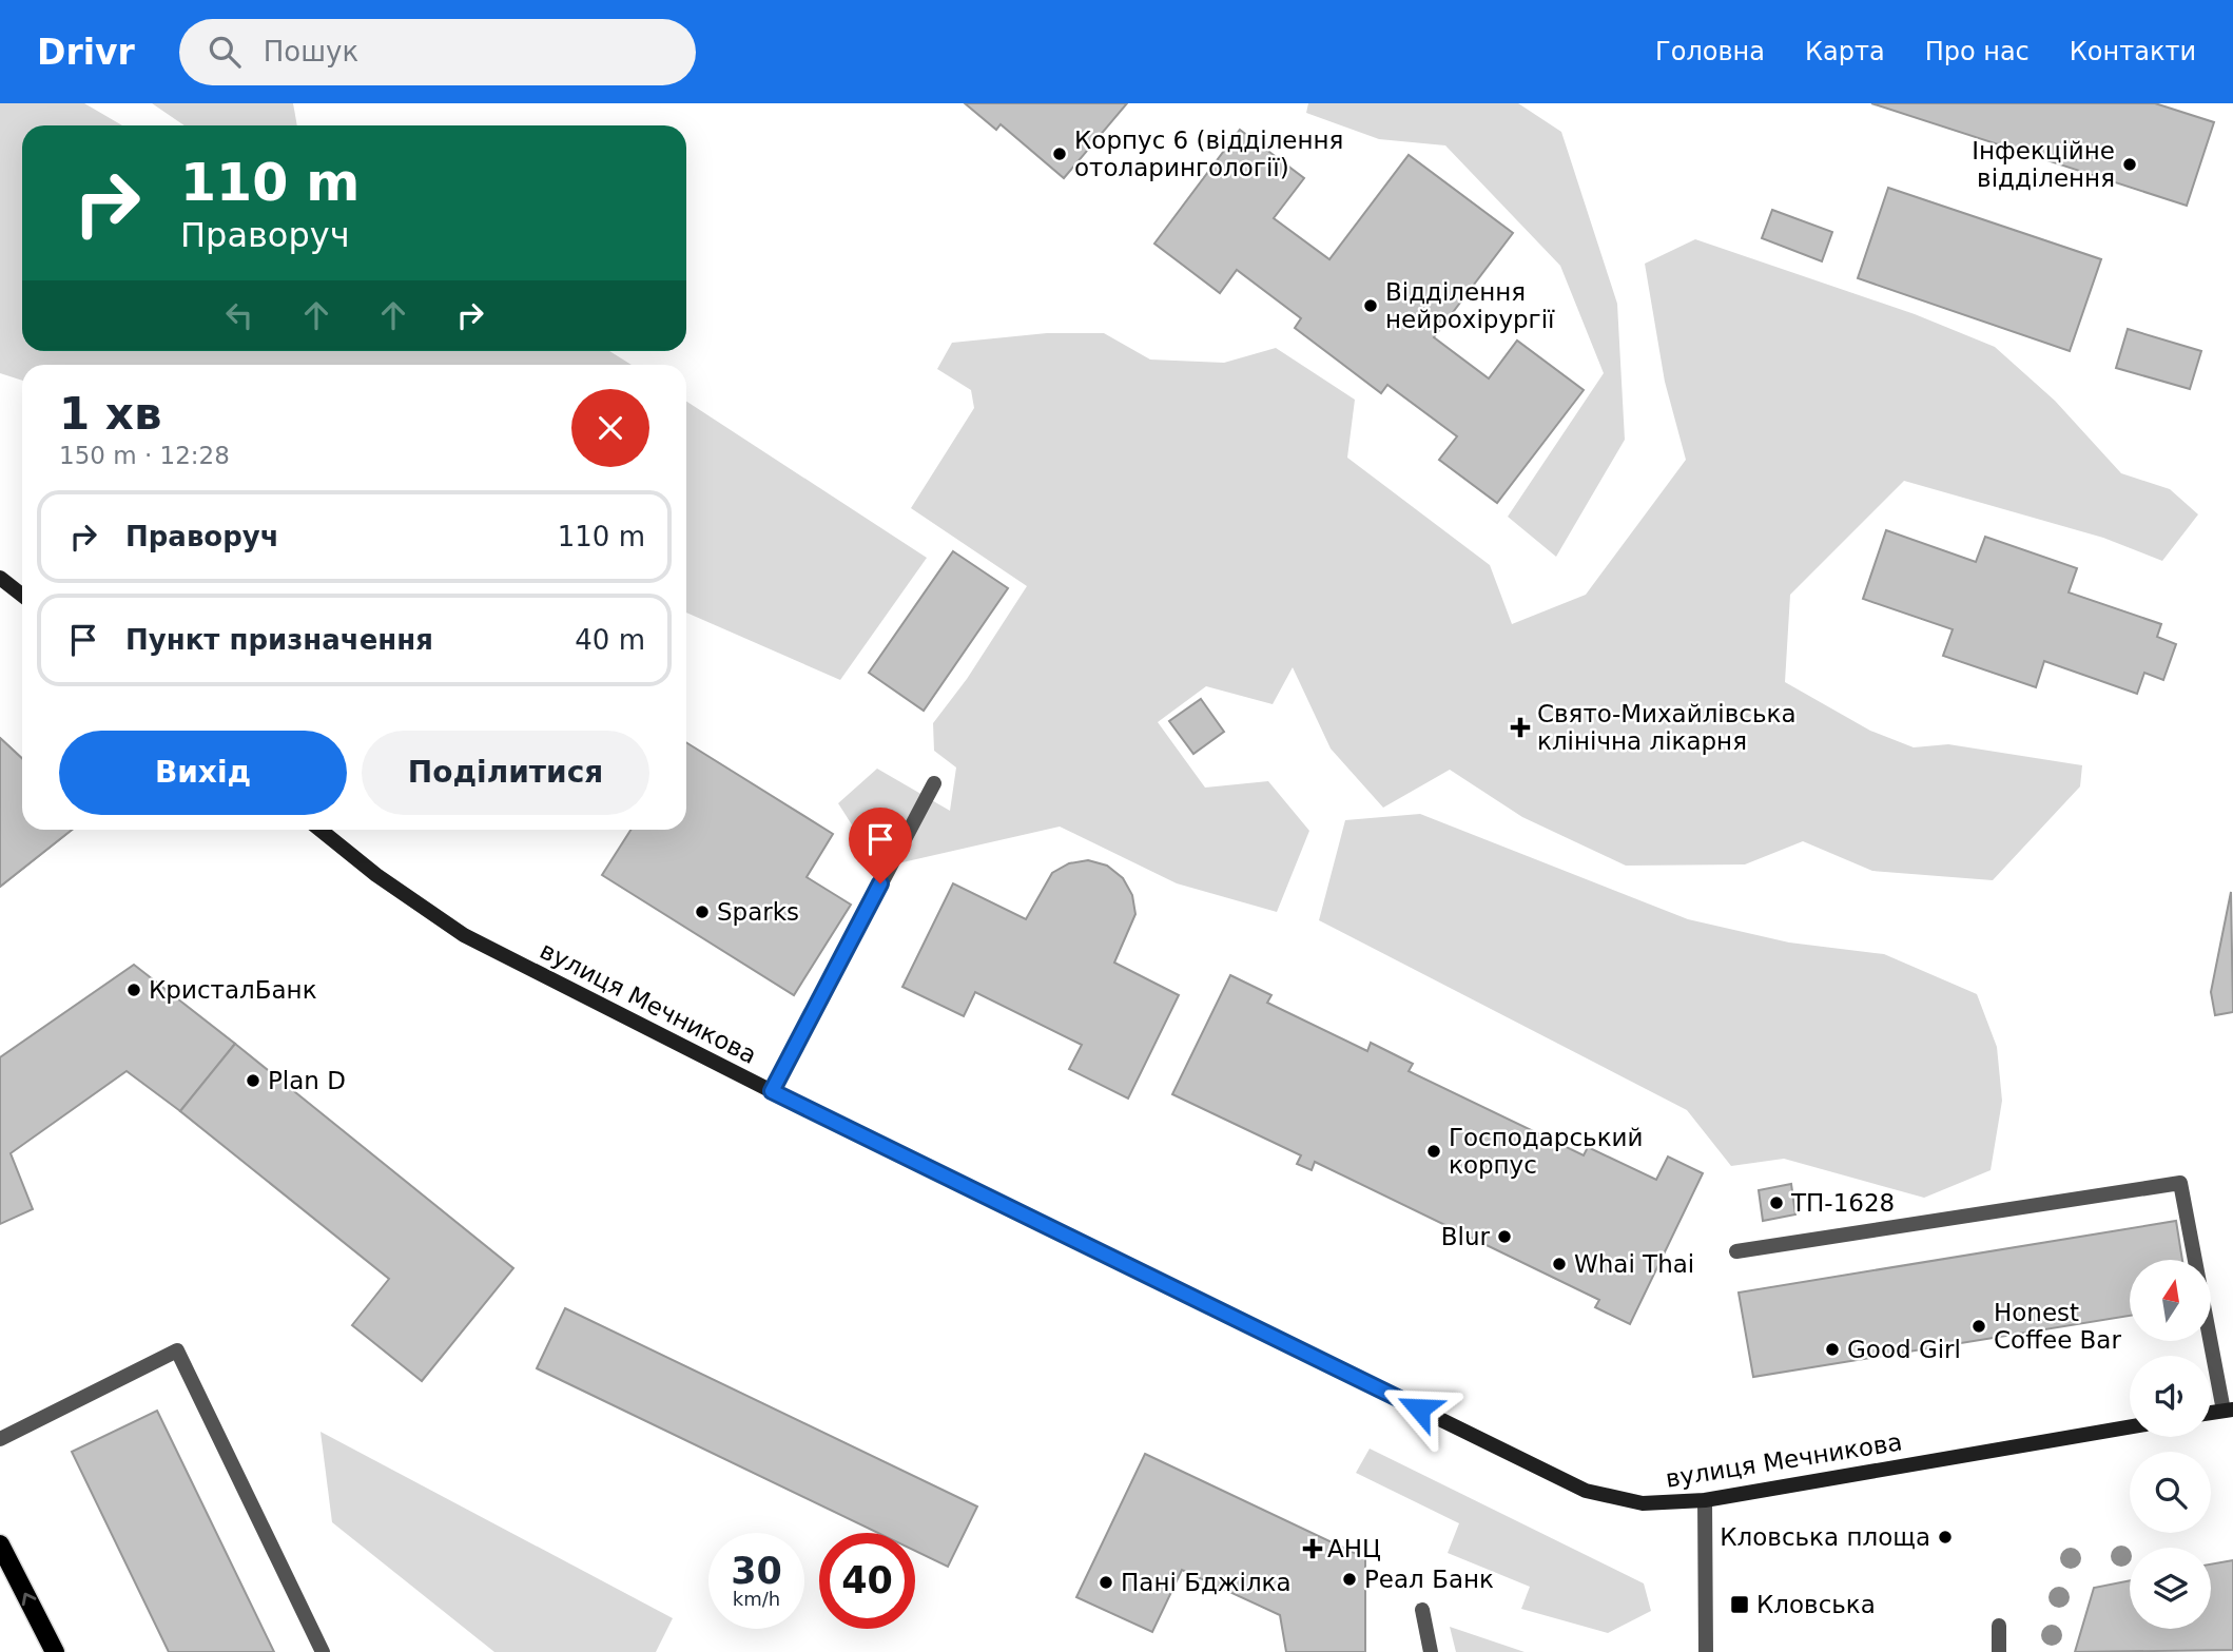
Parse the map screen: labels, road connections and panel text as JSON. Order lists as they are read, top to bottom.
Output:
{
  "streets": {
    "street": ["вулиця Мечникова"]
  },
  "places": {
    "other": [
      "Корпус 6 (відділення отоларингології)",
      "Інфекційне відділення",
      "Відділення нейрохірургії",
      "Sparks",
      "КристалБанк",
      "Plan D",
      "Господарський корпус",
      "ТП-1628",
      "Blur",
      "Whai Thai",
      "Honest Coffee Bar",
      "Good Girl",
      "Кловська площа",
      "Реал Банк",
      "Пані Бджілка"
    ],
    "health": ["Свято-Михайлівська клінічна лікарня", "АНЦ"],
    "transit": ["Кловська"]
  },
  "north": "top",
  "page": {
    "header": "Drivr",
    "search": "Пошук",
    "nav": [
      "Головна",
      "Карта",
      "Про нас",
      "Контакти"
    ],
    "turn": ["110 m", "Праворуч"],
    "heading": ["1 хв", "150 m · 12:28"],
    "list": [
      {
        "name": "Праворуч",
        "value": "110 m"
      },
      {
        "name": "Пункт призначення",
        "value": "40 m"
      }
    ],
    "buttons": ["Вихід", "Поділитися"],
    "speed": "30 km/h",
    "limit": "40"
  }
}
